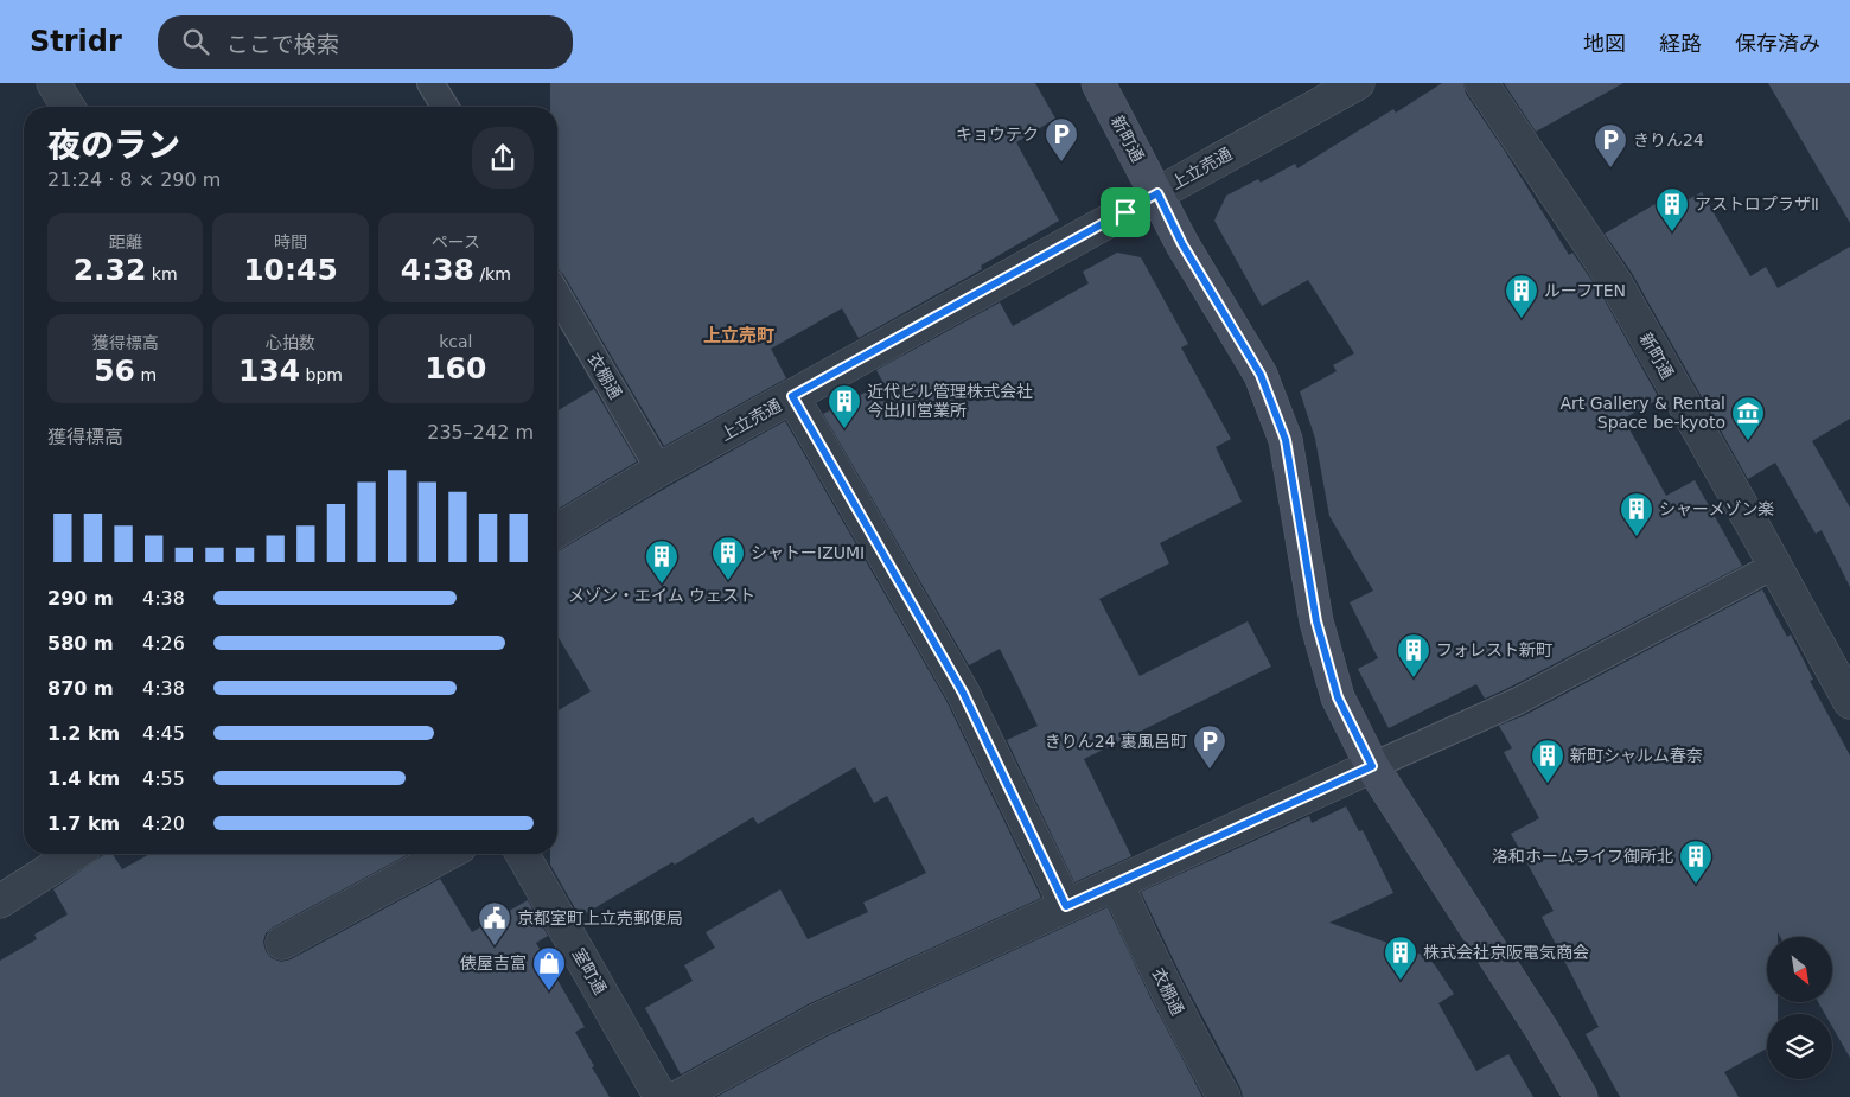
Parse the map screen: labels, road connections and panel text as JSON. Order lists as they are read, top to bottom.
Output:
{
  "streets": {
    "street": [
      "新町通",
      "上立売通",
      "衣棚通",
      "室町通"
    ]
  },
  "crossings": [
    ["新町通", "上立売通"],
    ["上立売通", "衣棚通"]
  ],
  "districts": ["上立売町"],
  "places": {
    "parking": ["キョウテク", "きりん24", "きりん24 裏風呂町"],
    "building": [
      "アストロプラザⅡ",
      "ルーフTEN",
      "近代ビル管理株式会社 今出川営業所",
      "シャーメゾン楽",
      "シャトーIZUMI",
      "メゾン・エイム ウェスト",
      "フォレスト新町",
      "新町シャルム春奈",
      "洛和ホームライフ御所北",
      "株式会社京阪電気商会"
    ],
    "museum": ["Art Gallery & Rental Space be-kyoto"],
    "public building": ["京都室町上立売郵便局"],
    "shop": ["俵屋吉富"]
  },
  "north": "bottom right",
  "page": {
    "header": "Stridr",
    "search": "ここで検索",
    "nav": ["地図", "経路", "保存済み"],
    "heading": ["夜のラン", "21:24 · 8 × 290 m"],
    "stats": [
      ["距離", "2.32 km"],
      ["時間", "10:45"],
      ["ペース", "4:38 /km"],
      ["獲得標高", "56 m"],
      ["心拍数", "134 bpm"],
      ["kcal", "160"]
    ],
    "chart": ["獲得標高", "235–242 m"],
    "list": [
      {
        "name": "290 m",
        "note": "4:38"
      },
      {
        "name": "580 m",
        "note": "4:26"
      },
      {
        "name": "870 m",
        "note": "4:38"
      },
      {
        "name": "1.2 km",
        "note": "4:45"
      },
      {
        "name": "1.4 km",
        "note": "4:55"
      },
      {
        "name": "1.7 km",
        "note": "4:20"
      }
    ]
  }
}
